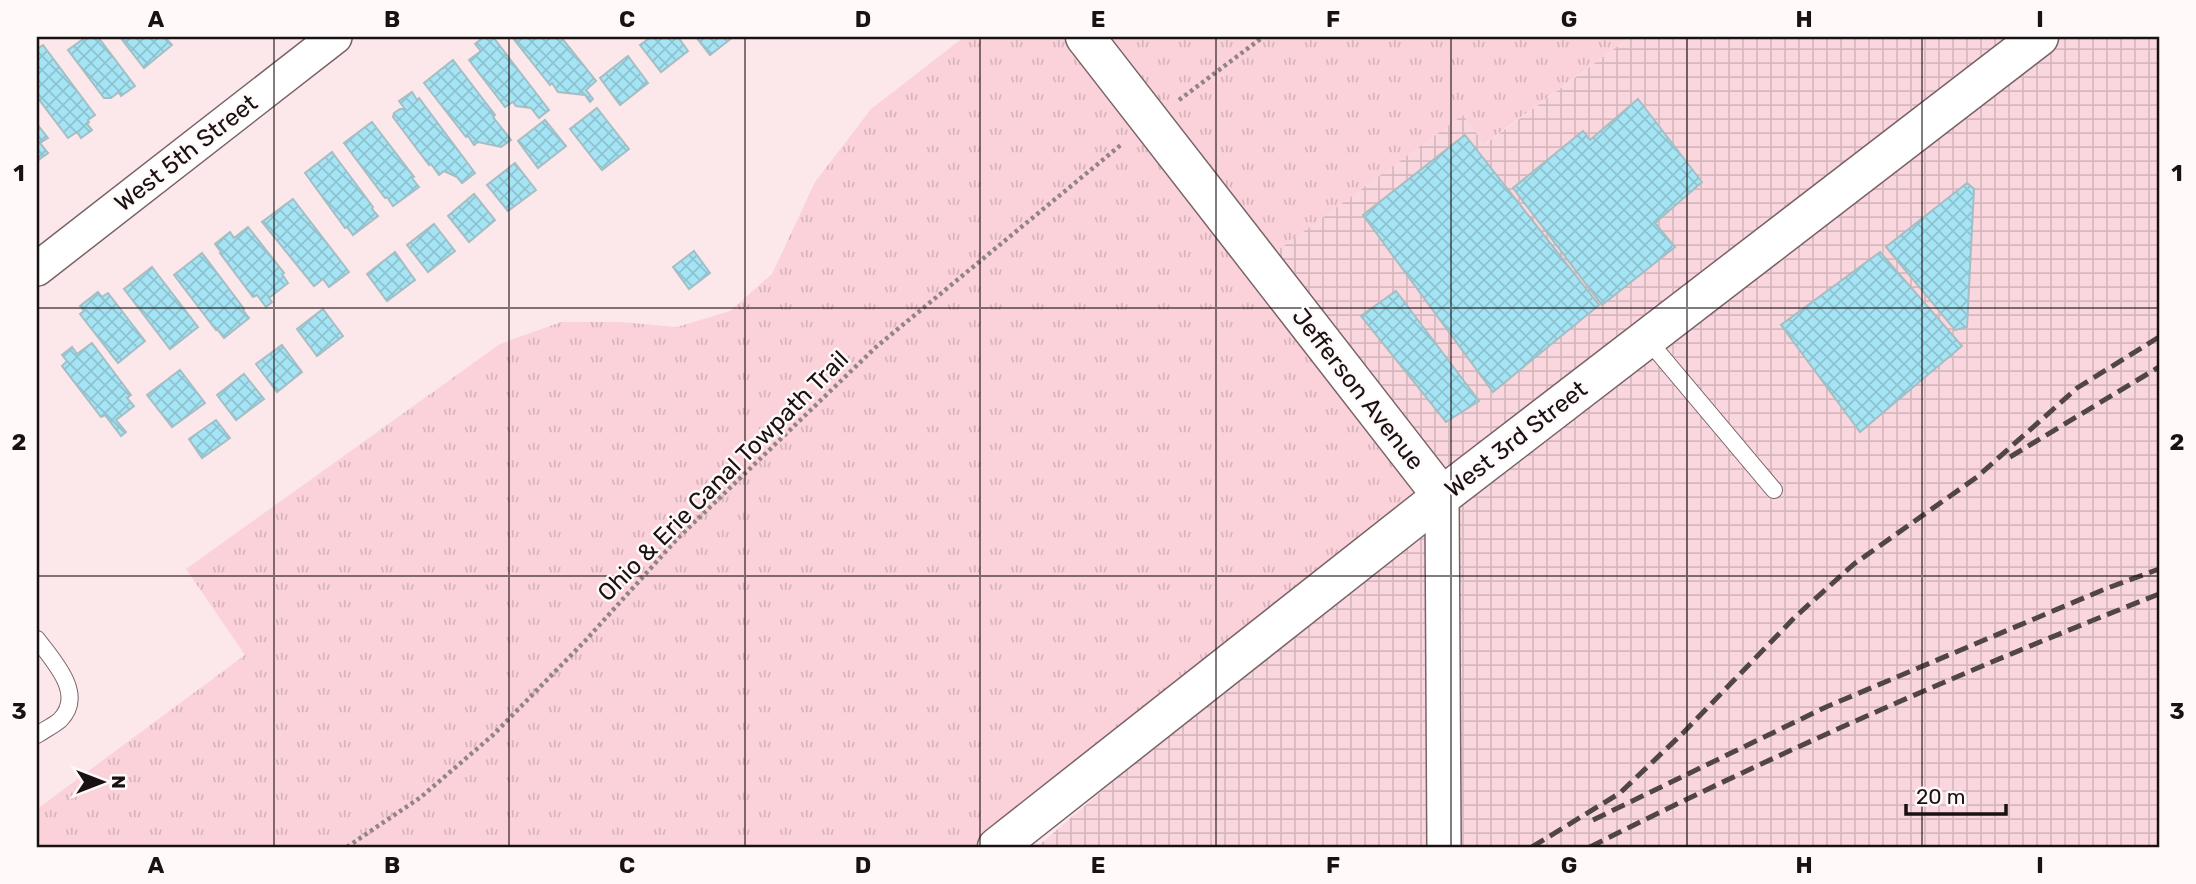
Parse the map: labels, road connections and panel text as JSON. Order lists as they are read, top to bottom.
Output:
{
  "streets": {
    "street": ["West 5th Street", "Jefferson Avenue", "West 3rd Street"],
    "path": ["Ohio & Erie Canal Towpath Trail"]
  },
  "crossings": [
    ["Jefferson Avenue", "West 3rd Street"]
  ],
  "scale_bar": "20 m",
  "north": "right",
  "grid": {
    "columns": [
      "A",
      "B",
      "C",
      "D",
      "E",
      "F",
      "G",
      "H",
      "I"
    ],
    "rows": ["1", "2", "3"]
  }
}
